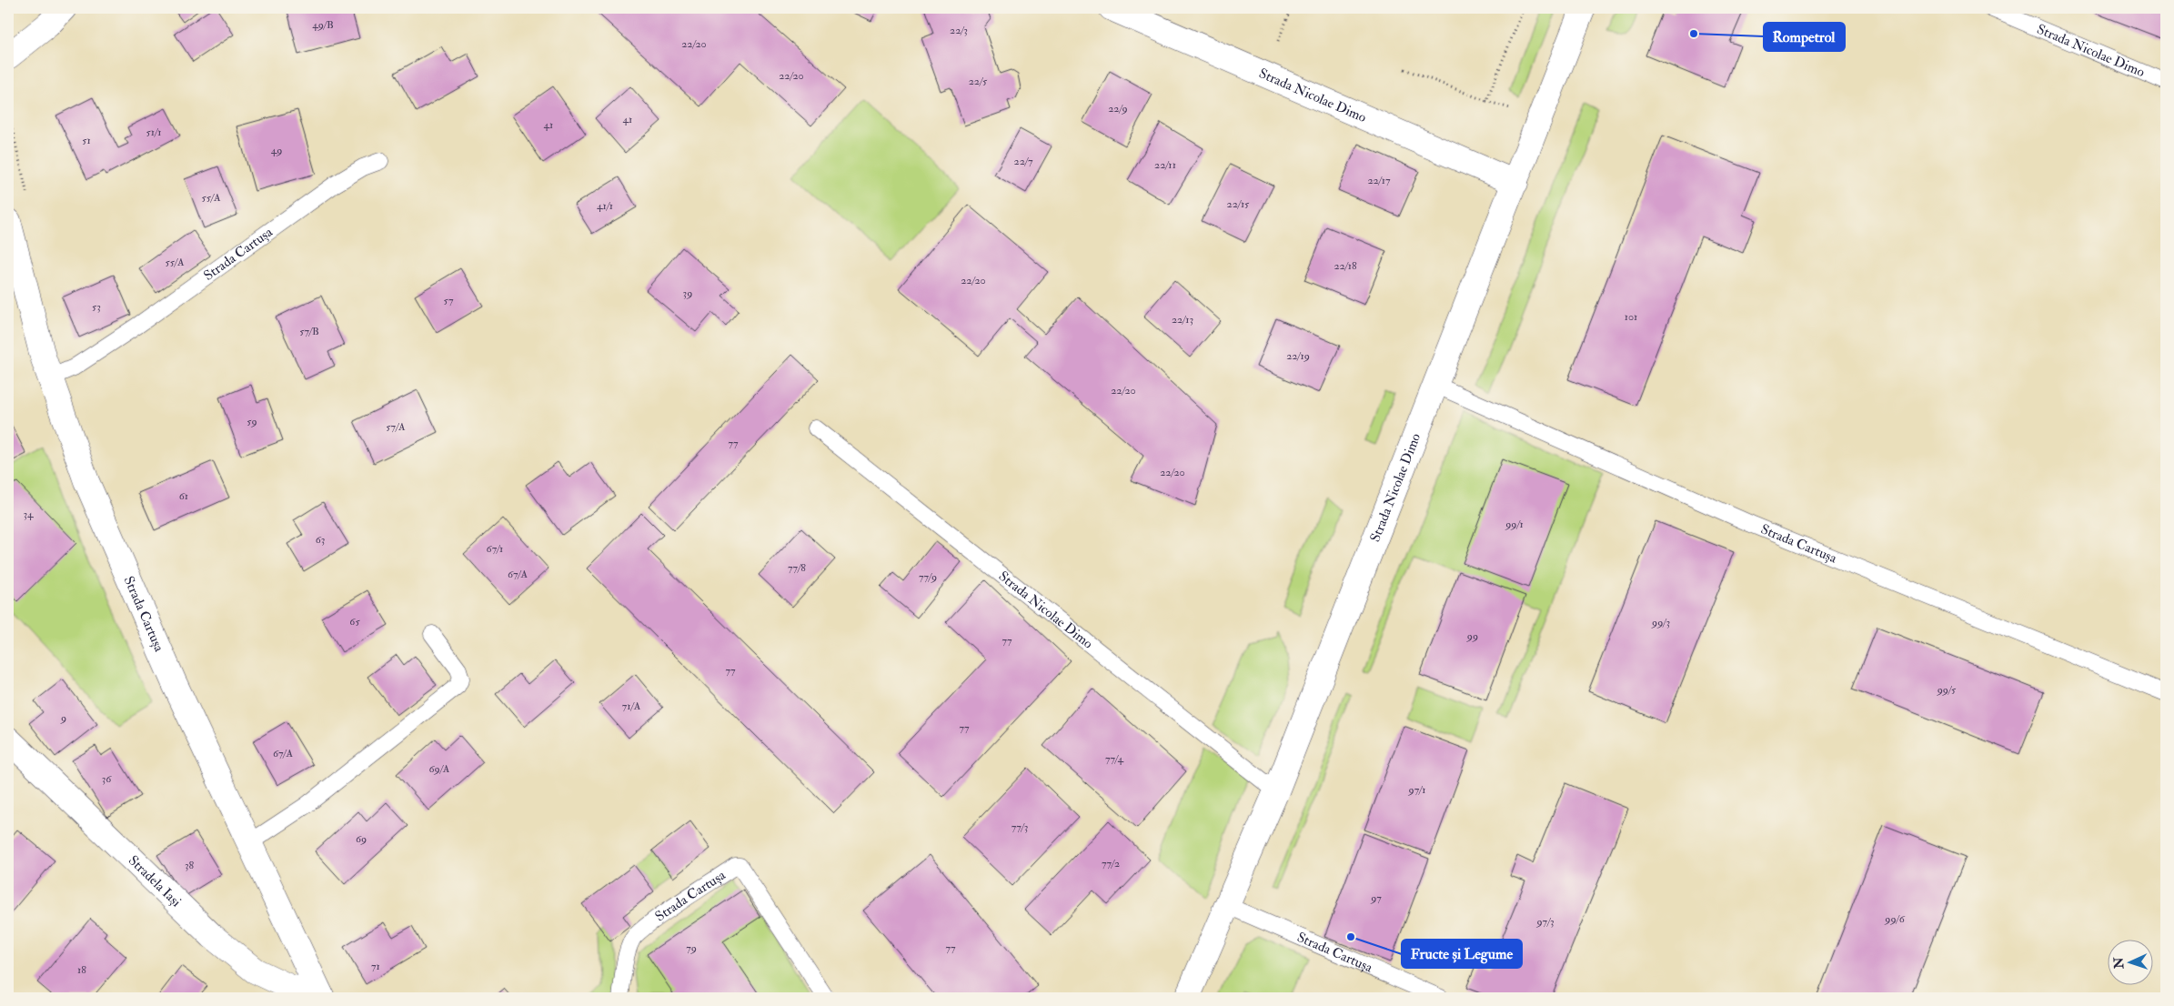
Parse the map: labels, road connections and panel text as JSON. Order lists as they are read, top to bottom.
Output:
{
  "streets": {
    "street": ["Strada Nicolae Dimo", "Strada Cartușa", "Stradela Iași"]
  },
  "crossings": [
    ["Strada Nicolae Dimo", "Strada Cartușa"],
    ["Strada Cartușa", "Stradela Iași"]
  ],
  "places": ["Rompetrol", "Fructe și Legume"],
  "house_numbers": [
    "49/B",
    "22/3",
    "22/20",
    "22/20",
    "22/5",
    "22/9",
    "41",
    "41",
    "51/1",
    "51",
    "49",
    "22/7",
    "22/11",
    "22/17",
    "55/A",
    "22/15",
    "41/1",
    "55/A",
    "22/18",
    "22/20",
    "39",
    "57",
    "53",
    "101",
    "22/13",
    "57/B",
    "22/19",
    "22/20",
    "59",
    "57/A",
    "77",
    "22/20",
    "61",
    "34",
    "99/1",
    "63",
    "67/1",
    "77/8",
    "67/A",
    "77/9",
    "65",
    "99/3",
    "99",
    "77",
    "77",
    "99/5",
    "71/A",
    "9",
    "77",
    "67/A",
    "77/4",
    "69/A",
    "36",
    "97/1",
    "77/3",
    "69",
    "77/2",
    "38",
    "97",
    "99/6",
    "97/3",
    "79",
    "77",
    "71",
    "18"
  ],
  "north": "left"
}
